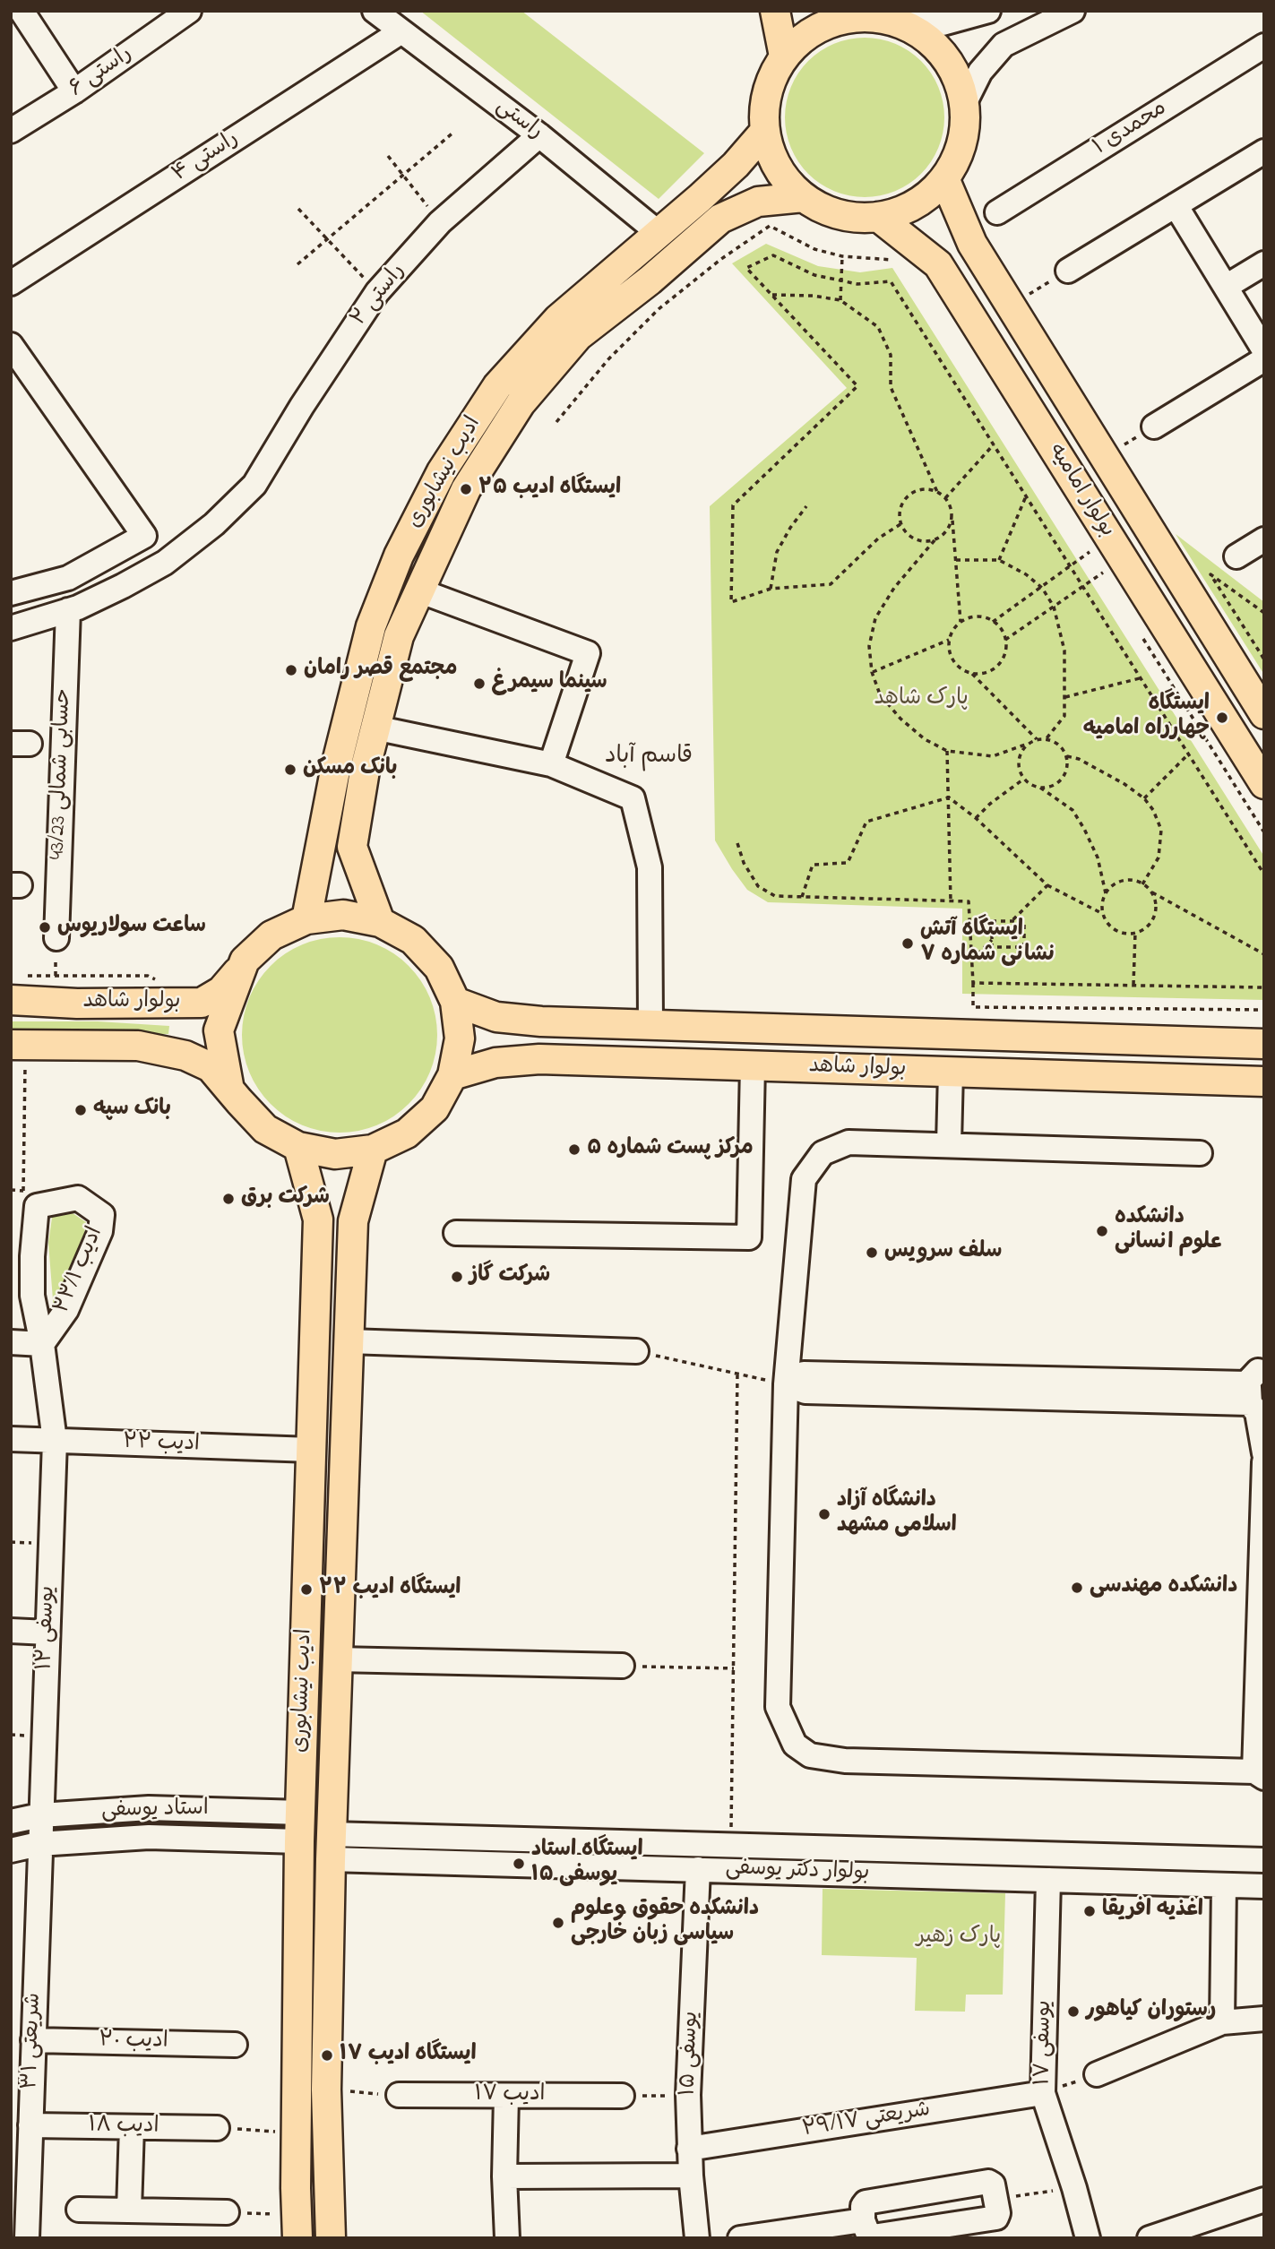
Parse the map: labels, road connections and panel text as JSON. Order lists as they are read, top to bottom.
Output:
{
  "streets": {
    "main road": ["ادیب نیشابوری", "بولوار امامیه", "بولوار شاهد"],
    "street": [
      "راستی ۶",
      "راستی",
      "محمدی ۱",
      "راستی ۴",
      "راستی ۲",
      "حسابی شمالی 43/23",
      "ادیب ۲۲/۱",
      "ادیب ۲۲",
      "یوسفی ۱۲",
      "استاد یوسفی",
      "بولوار دکتر یوسفی",
      "شریعتی ۳۱",
      "ادیب ۲۰",
      "یوسفی ۱۷",
      "یوسفی ۱۵",
      "ادیب ۱۷",
      "شریعتی ۲۹/۱۷",
      "ادیب ۱۸"
    ]
  },
  "crossings": [
    ["راستی", "راستی ۴"],
    ["راستی", "راستی ۲"],
    ["راستی", "ادیب نیشابوری"],
    ["راستی ۲", "حسابی شمالی 43/23"],
    ["ادیب نیشابوری", "بولوار امامیه"],
    ["ادیب نیشابوری", "بولوار شاهد"],
    ["ادیب نیشابوری", "ادیب ۲۲"],
    ["ادیب نیشابوری", "استاد یوسفی"],
    ["ادیب نیشابوری", "بولوار دکتر یوسفی"],
    ["ادیب ۲۲/۱", "ادیب ۲۲"],
    ["ادیب ۲۲/۱", "یوسفی ۱۲"],
    ["ادیب ۲۲", "یوسفی ۱۲"],
    ["یوسفی ۱۲", "استاد یوسفی"],
    ["یوسفی ۱۲", "شریعتی ۳۱"],
    ["استاد یوسفی", "شریعتی ۳۱"],
    ["بولوار دکتر یوسفی", "یوسفی ۱۷"],
    ["بولوار دکتر یوسفی", "یوسفی ۱۵"],
    ["شریعتی ۳۱", "ادیب ۲۰"],
    ["شریعتی ۳۱", "ادیب ۱۸"],
    ["یوسفی ۱۷", "شریعتی ۲۹/۱۷"],
    ["یوسفی ۱۵", "شریعتی ۲۹/۱۷"]
  ],
  "districts": ["قاسم آباد"],
  "parks": ["پارک شاهد", "پارک زهیر"],
  "places": [
    "ایستگاه ادیب ۲۵",
    "مجتمع قصر رامان",
    "سینما سیمرغ",
    "ایستگاه چهارراه امامیه",
    "بانک مسکن",
    "ساعت سولاریوس",
    "ایستگاه آتش نشانی شماره ۷",
    "بانک سپه",
    "مرکز پست شماره ۵",
    "شرکت برق",
    "دانشکده علوم انسانی",
    "سلف سرویس",
    "شرکت گاز",
    "دانشگاه آزاد اسلامی مشهد",
    "دانشکده مهندسی",
    "ایستگاه ادیب ۲۲",
    "ایستگاه استاد یوسفی ۱۵",
    "اغذیه افریقا",
    "دانشکده حقوق وعلوم سیاسی زبان خارجی",
    "رستوران کیاهور",
    "ایستگاه ادیب ۱۷"
  ]
}
